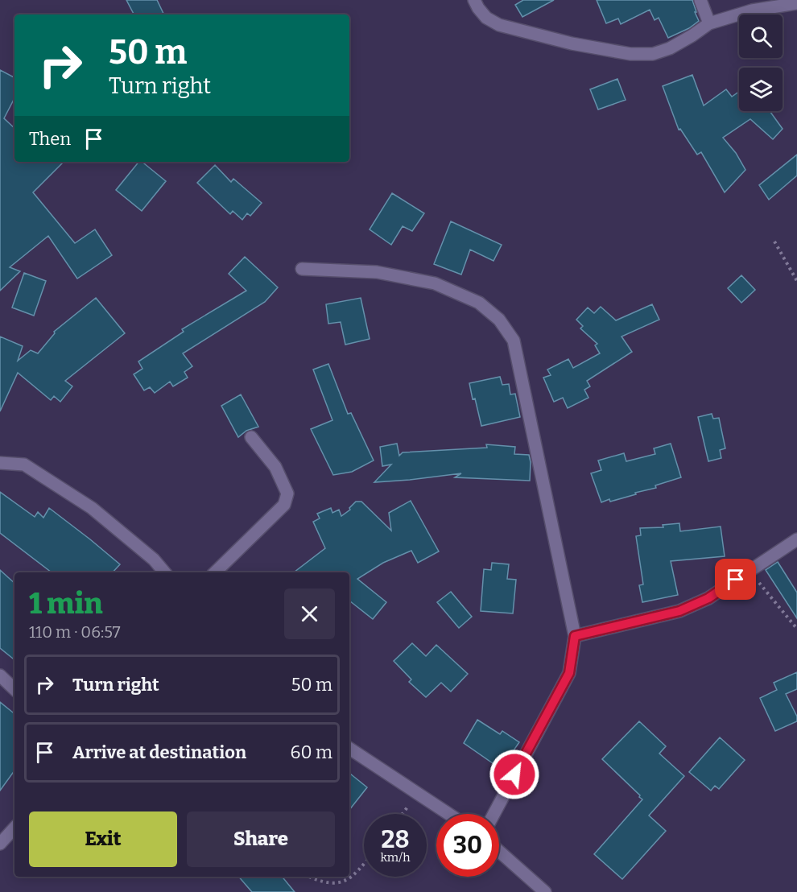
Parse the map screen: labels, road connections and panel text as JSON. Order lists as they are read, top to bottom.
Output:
{
  "page": {
    "turn": ["50 m", "Turn right"],
    "then": "Then",
    "heading": ["1 min", "110 m · 06:57"],
    "list": [
      {
        "name": "Turn right",
        "value": "50 m"
      },
      {
        "name": "Arrive at destination",
        "value": "60 m"
      }
    ],
    "buttons": ["Exit", "Share"],
    "speed": "28 km/h",
    "limit": "30"
  }
}
